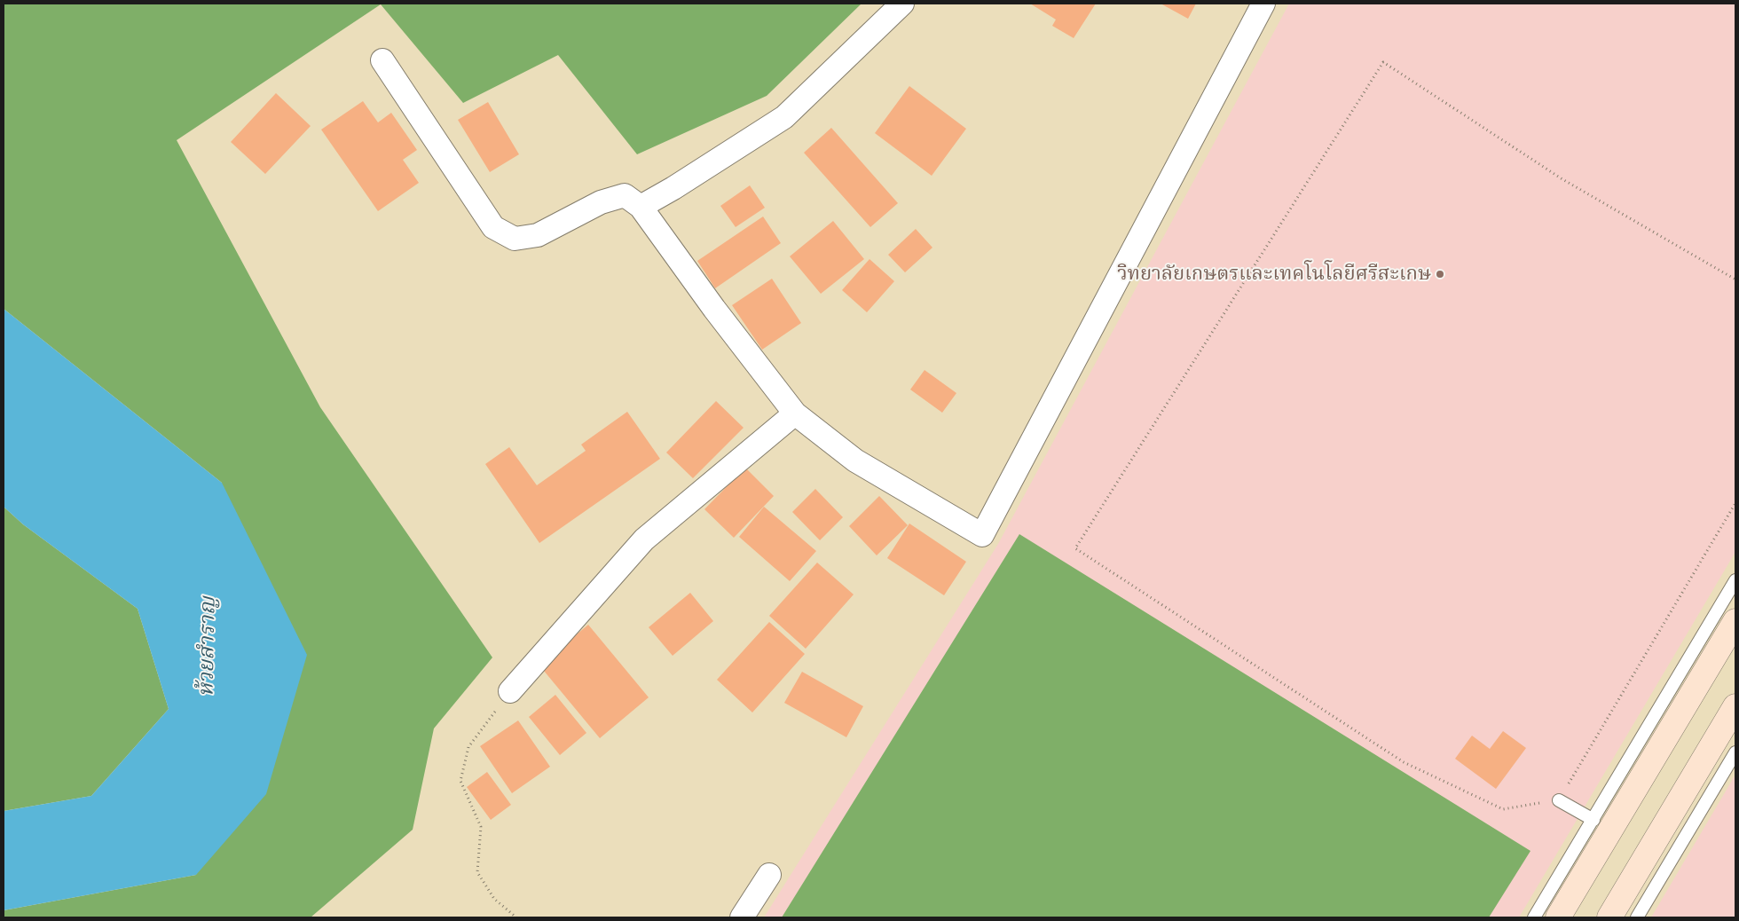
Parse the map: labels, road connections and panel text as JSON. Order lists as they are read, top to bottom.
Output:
{
  "water": ["ห้วยสำราญ"],
  "places": ["วิทยาลัยเกษตรและเทคโนโลยีศรีสะเกษ"]
}
